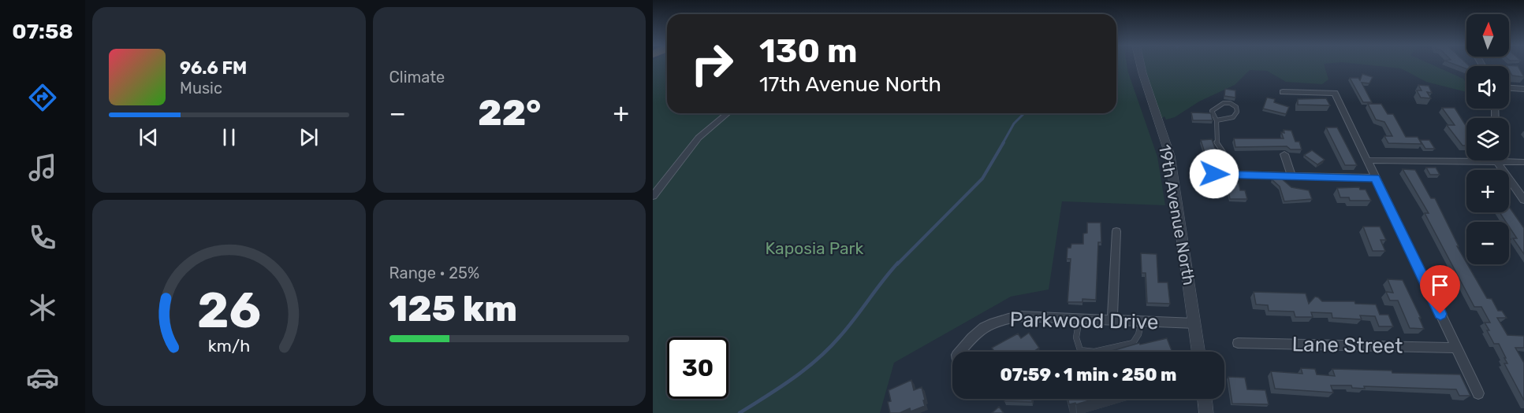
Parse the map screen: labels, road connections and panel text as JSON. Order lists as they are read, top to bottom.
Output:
{
  "streets": {
    "street": ["19th Avenue North", "Parkwood Drive", "Lane Street"]
  },
  "crossings": [
    ["19th Avenue North", "Parkwood Drive"]
  ],
  "parks": ["Kaposia Park"],
  "north": "top",
  "page": {
    "tabs": "07:58",
    "tile": [
      "Climate",
      ["Range · 25%", "125 km"]
    ],
    "map_buttons": ["+", "−"],
    "turn": ["130 m", "17th Avenue North"],
    "song": ["96.6 FM", "Music"],
    "heat": ["−", "22°", "+"],
    "limit": "30",
    "trip": "07:59 · 1 min · 250 m",
    "gauge": ["26", "km/h"]
  }
}
